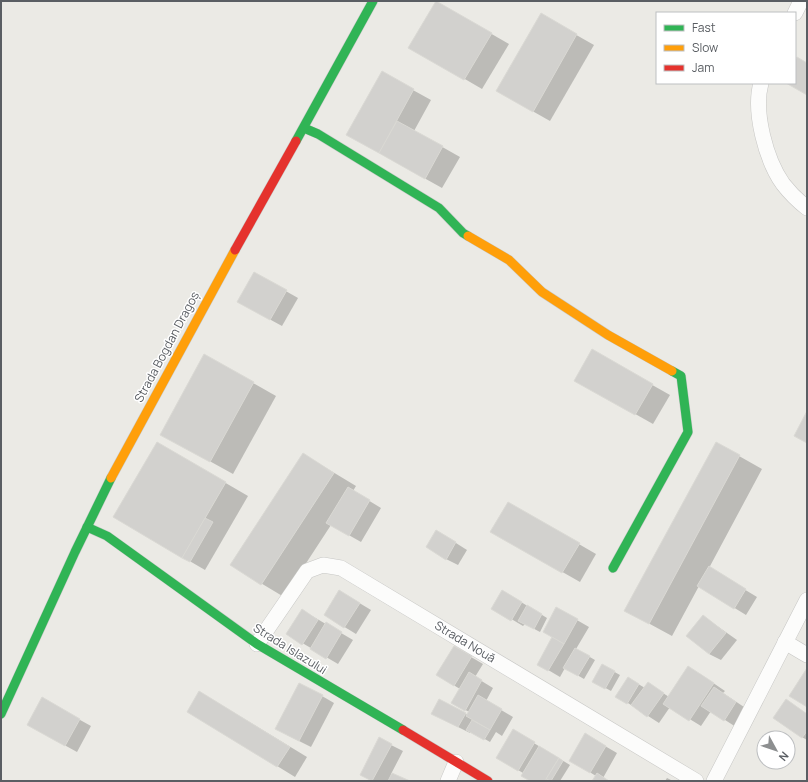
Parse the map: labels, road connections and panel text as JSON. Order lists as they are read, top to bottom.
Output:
{
  "streets": {
    "street": ["Strada Bogdan Dragoș", "Strada Nouă", "Strada Islazului"]
  },
  "crossings": [
    ["Strada Bogdan Dragoș", "Strada Islazului"],
    ["Strada Nouă", "Strada Islazului"]
  ],
  "legend": ["Fast", "Slow", "Jam"],
  "north": "bottom right"
}
